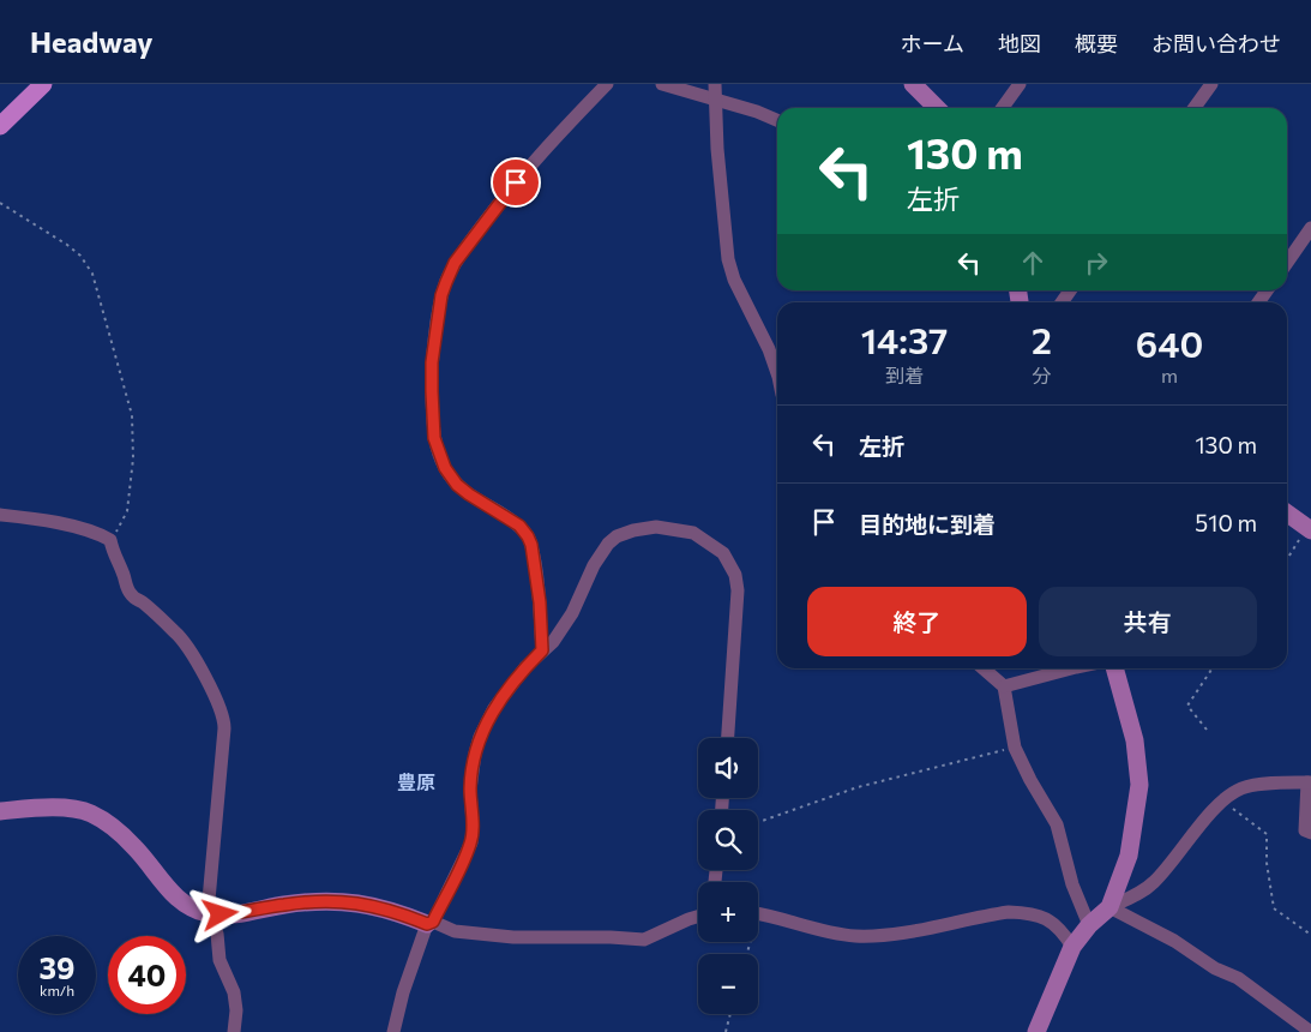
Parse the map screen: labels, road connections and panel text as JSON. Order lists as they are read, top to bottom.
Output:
{
  "districts": ["豊原"],
  "page": {
    "header": "Headway",
    "nav": [
      "ホーム",
      "地図",
      "概要",
      "お問い合わせ"
    ],
    "turn": ["130 m", "左折"],
    "eta": [
      "14:37",
      "到着",
      "2",
      "分",
      "640",
      "m"
    ],
    "list": [
      {
        "name": "左折",
        "value": "130 m"
      },
      {
        "name": "目的地に到着",
        "value": "510 m"
      }
    ],
    "buttons": ["終了", "共有"],
    "map_buttons": ["+", "−"],
    "speed": "39 km/h",
    "limit": "40"
  }
}
